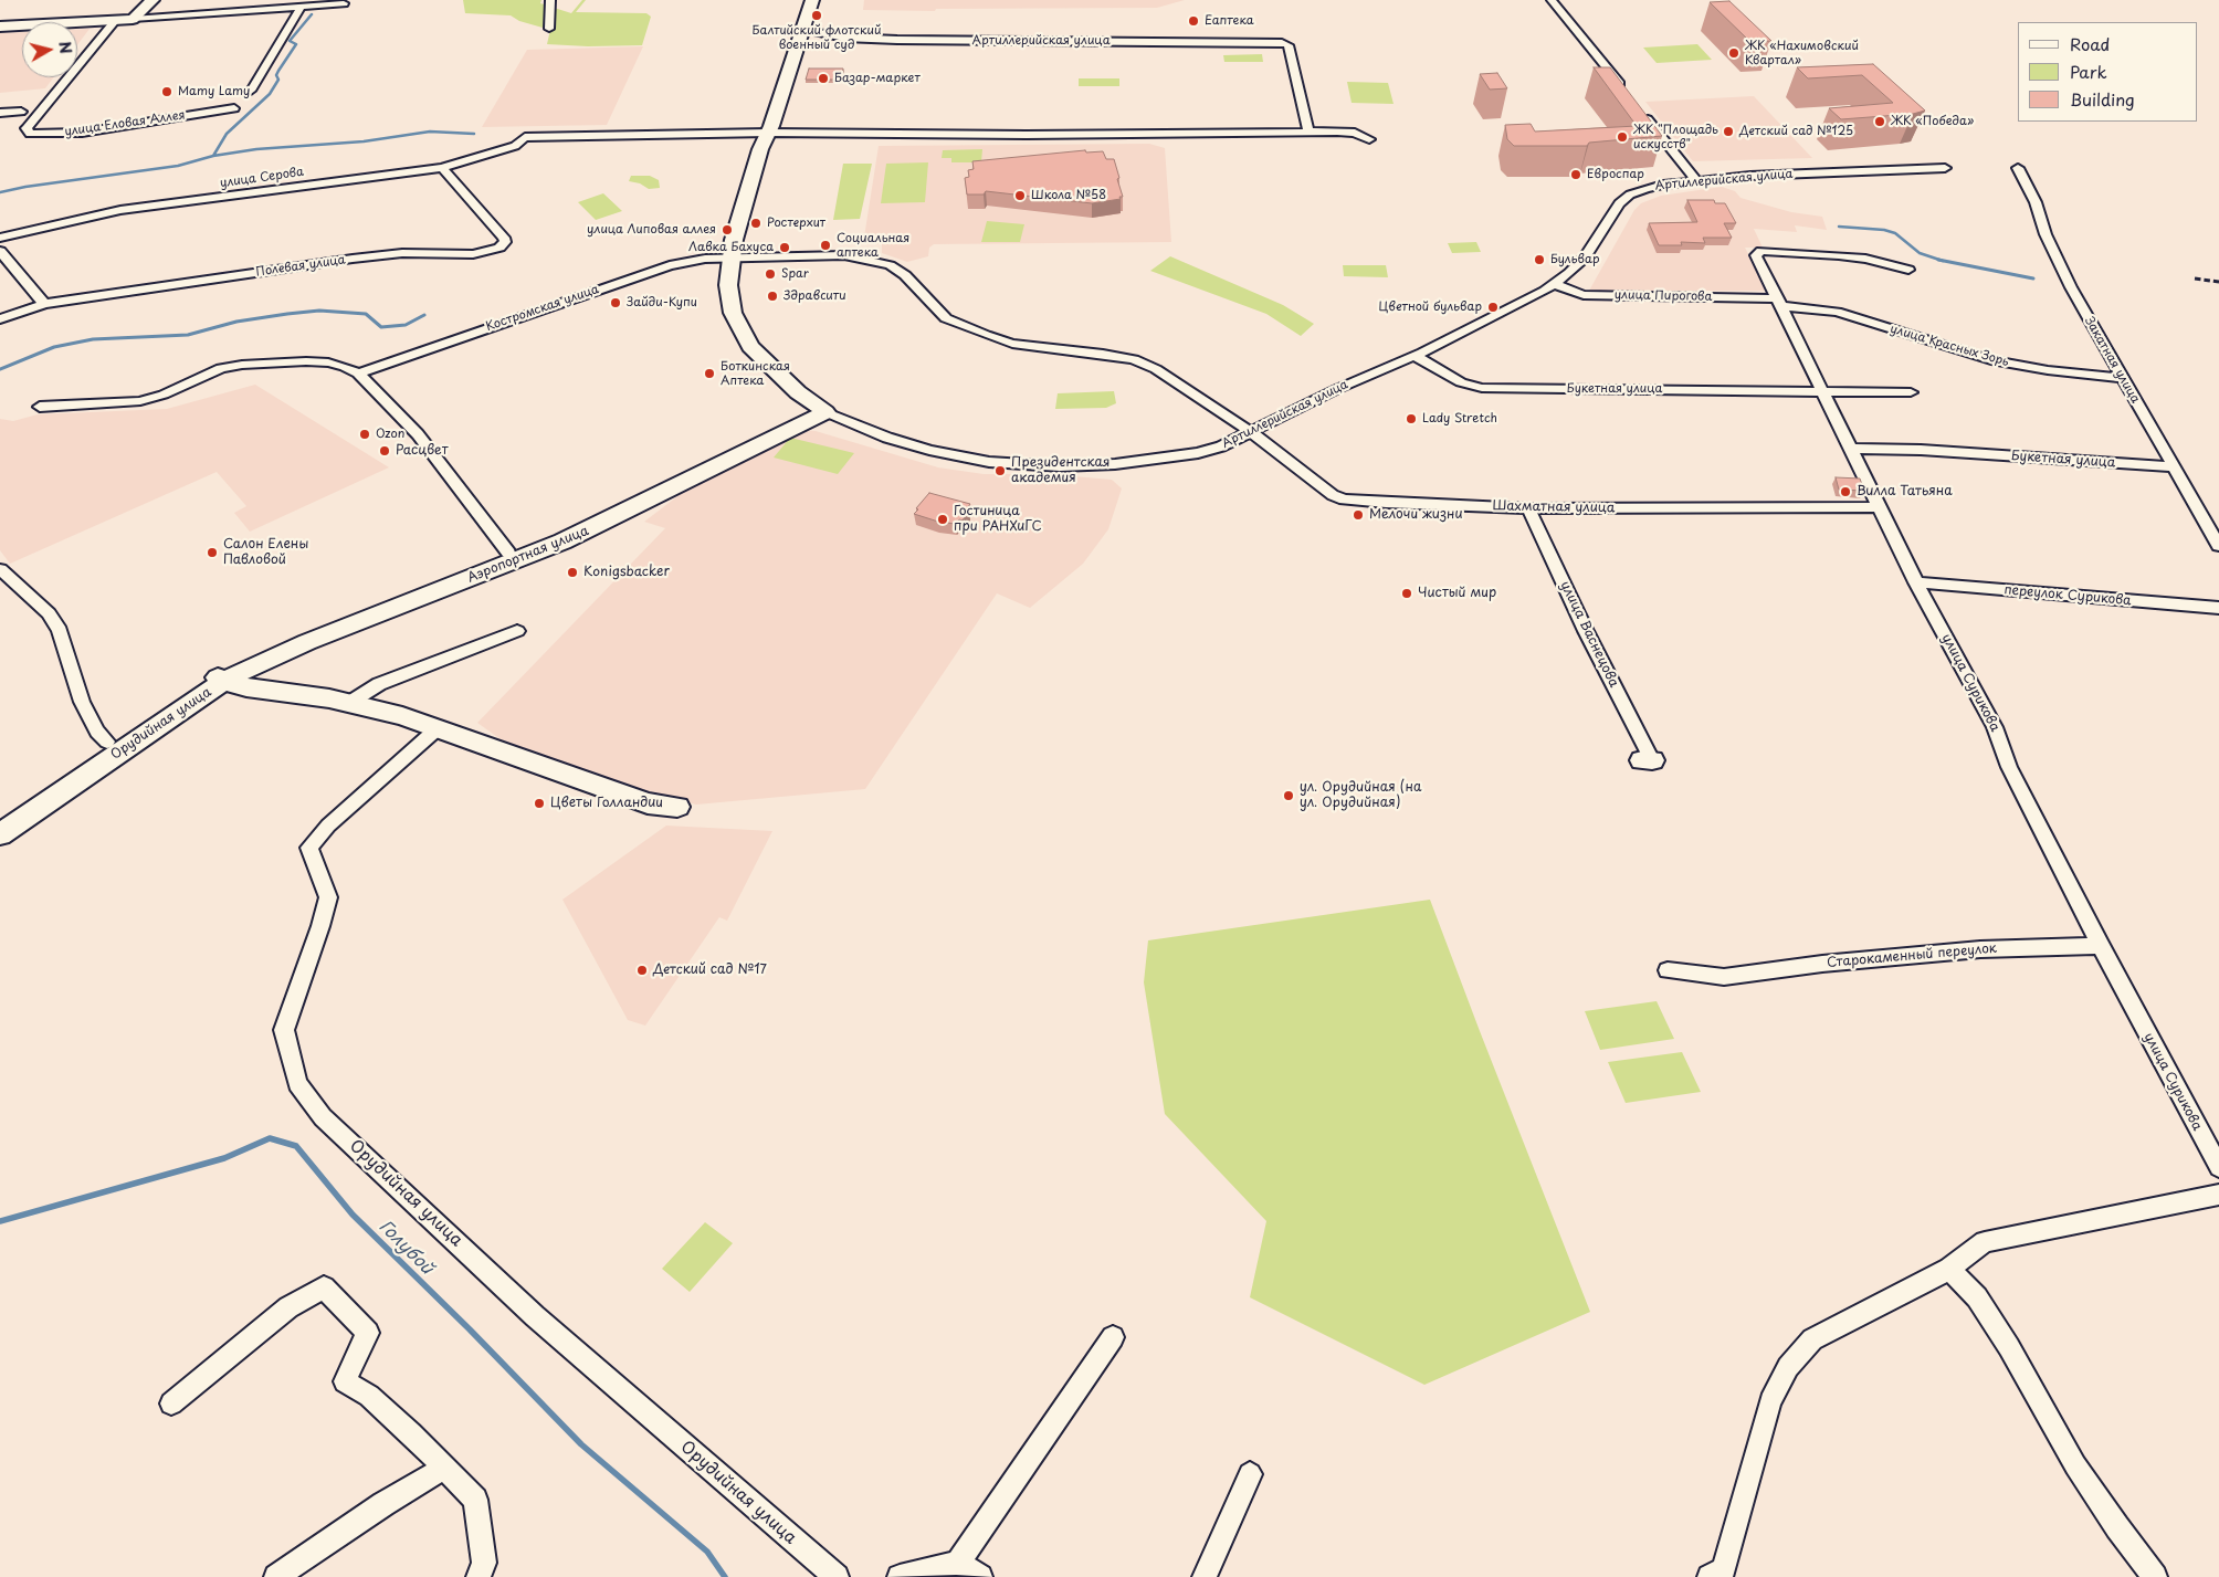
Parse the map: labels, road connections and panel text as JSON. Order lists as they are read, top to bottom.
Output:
{
  "streets": {
    "main road": ["Артиллерийская улица", "Аэропортная улица", "Орудийная улица"],
    "street": [
      "улица Еловая Аллея",
      "улица Серова",
      "Полевая улица",
      "улица Пирогова",
      "Костромская улица",
      "улица Красных Зорь",
      "Закатная улица",
      "Букетная улица",
      "Шахматная улица",
      "переулок Сурикова",
      "улица Васнецова",
      "улица Сурикова",
      "Старокаменный переулок"
    ]
  },
  "crossings": [
    ["Артиллерийская улица", "улица Серова"],
    ["Артиллерийская улица", "улица Пирогова"],
    ["Артиллерийская улица", "Костромская улица"],
    ["Артиллерийская улица", "Букетная улица"],
    ["Артиллерийская улица", "Шахматная улица"],
    ["Артиллерийская улица", "Аэропортная улица"],
    ["улица Серова", "Полевая улица"],
    ["улица Пирогова", "улица Красных Зорь"],
    ["улица Пирогова", "улица Сурикова"],
    ["улица Красных Зорь", "Закатная улица"],
    ["улица Красных Зорь", "улица Сурикова"],
    ["Закатная улица", "Букетная улица"],
    ["Букетная улица", "улица Сурикова"],
    ["Шахматная улица", "улица Васнецова"],
    ["Шахматная улица", "улица Сурикова"],
    ["Аэропортная улица", "Орудийная улица"],
    ["переулок Сурикова", "улица Сурикова"],
    ["улица Сурикова", "Старокаменный переулок"]
  ],
  "water": ["Голубой"],
  "places": [
    "Балтийский флотский военный суд",
    "Еаптека",
    "ЖК «Нахимовский Квартал»",
    "Базар-маркет",
    "Mamy Lamy",
    "ЖК «Победа»",
    "Детский сад №125",
    "ЖК \"Площадь искусств\"",
    "Евроспар",
    "Школа №58",
    "Ростерхит",
    "улица Липовая аллея",
    "Социальная аптека",
    "Лавка Бахуса",
    "Бульвар",
    "Spar",
    "Здравсити",
    "Зайди-Купи",
    "Цветной бульвар",
    "Боткинская Аптека",
    "Lady Stretch",
    "Ozon",
    "Расцвет",
    "Президентская академия",
    "Вилла Татьяна",
    "Мелочи жизни",
    "Гостиница при РАНХиГС",
    "Салон Елены Павловой",
    "Konigsbacker",
    "Чистый мир",
    "ул. Орудийная (на ул. Орудийная)",
    "Цветы Голландии",
    "Детский сад №17"
  ],
  "legend": ["Road", "Park", "Building"],
  "north": "right"
}
